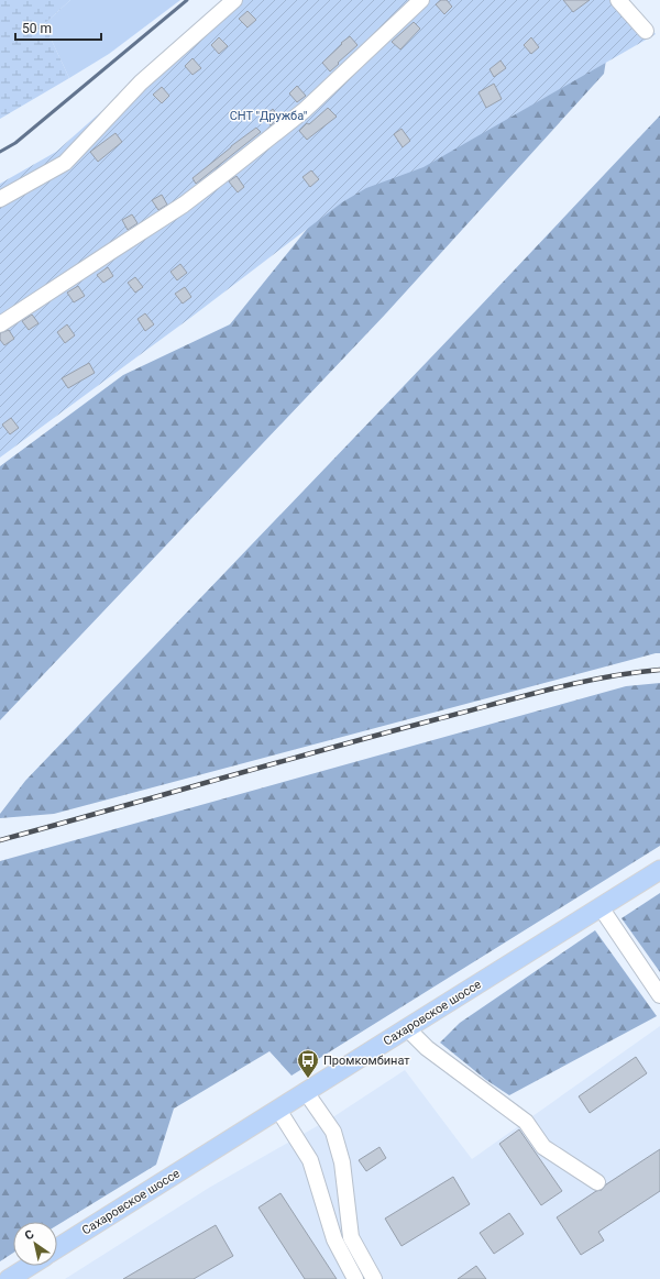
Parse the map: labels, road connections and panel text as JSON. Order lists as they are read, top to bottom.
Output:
{
  "streets": {
    "main road": ["Сахаровское шоссе"]
  },
  "parks": ["СНТ \"Дружба\""],
  "places": {
    "bus stop": ["Промкомбинат"]
  },
  "scale_bar": "50 m",
  "north": "top left"
}
